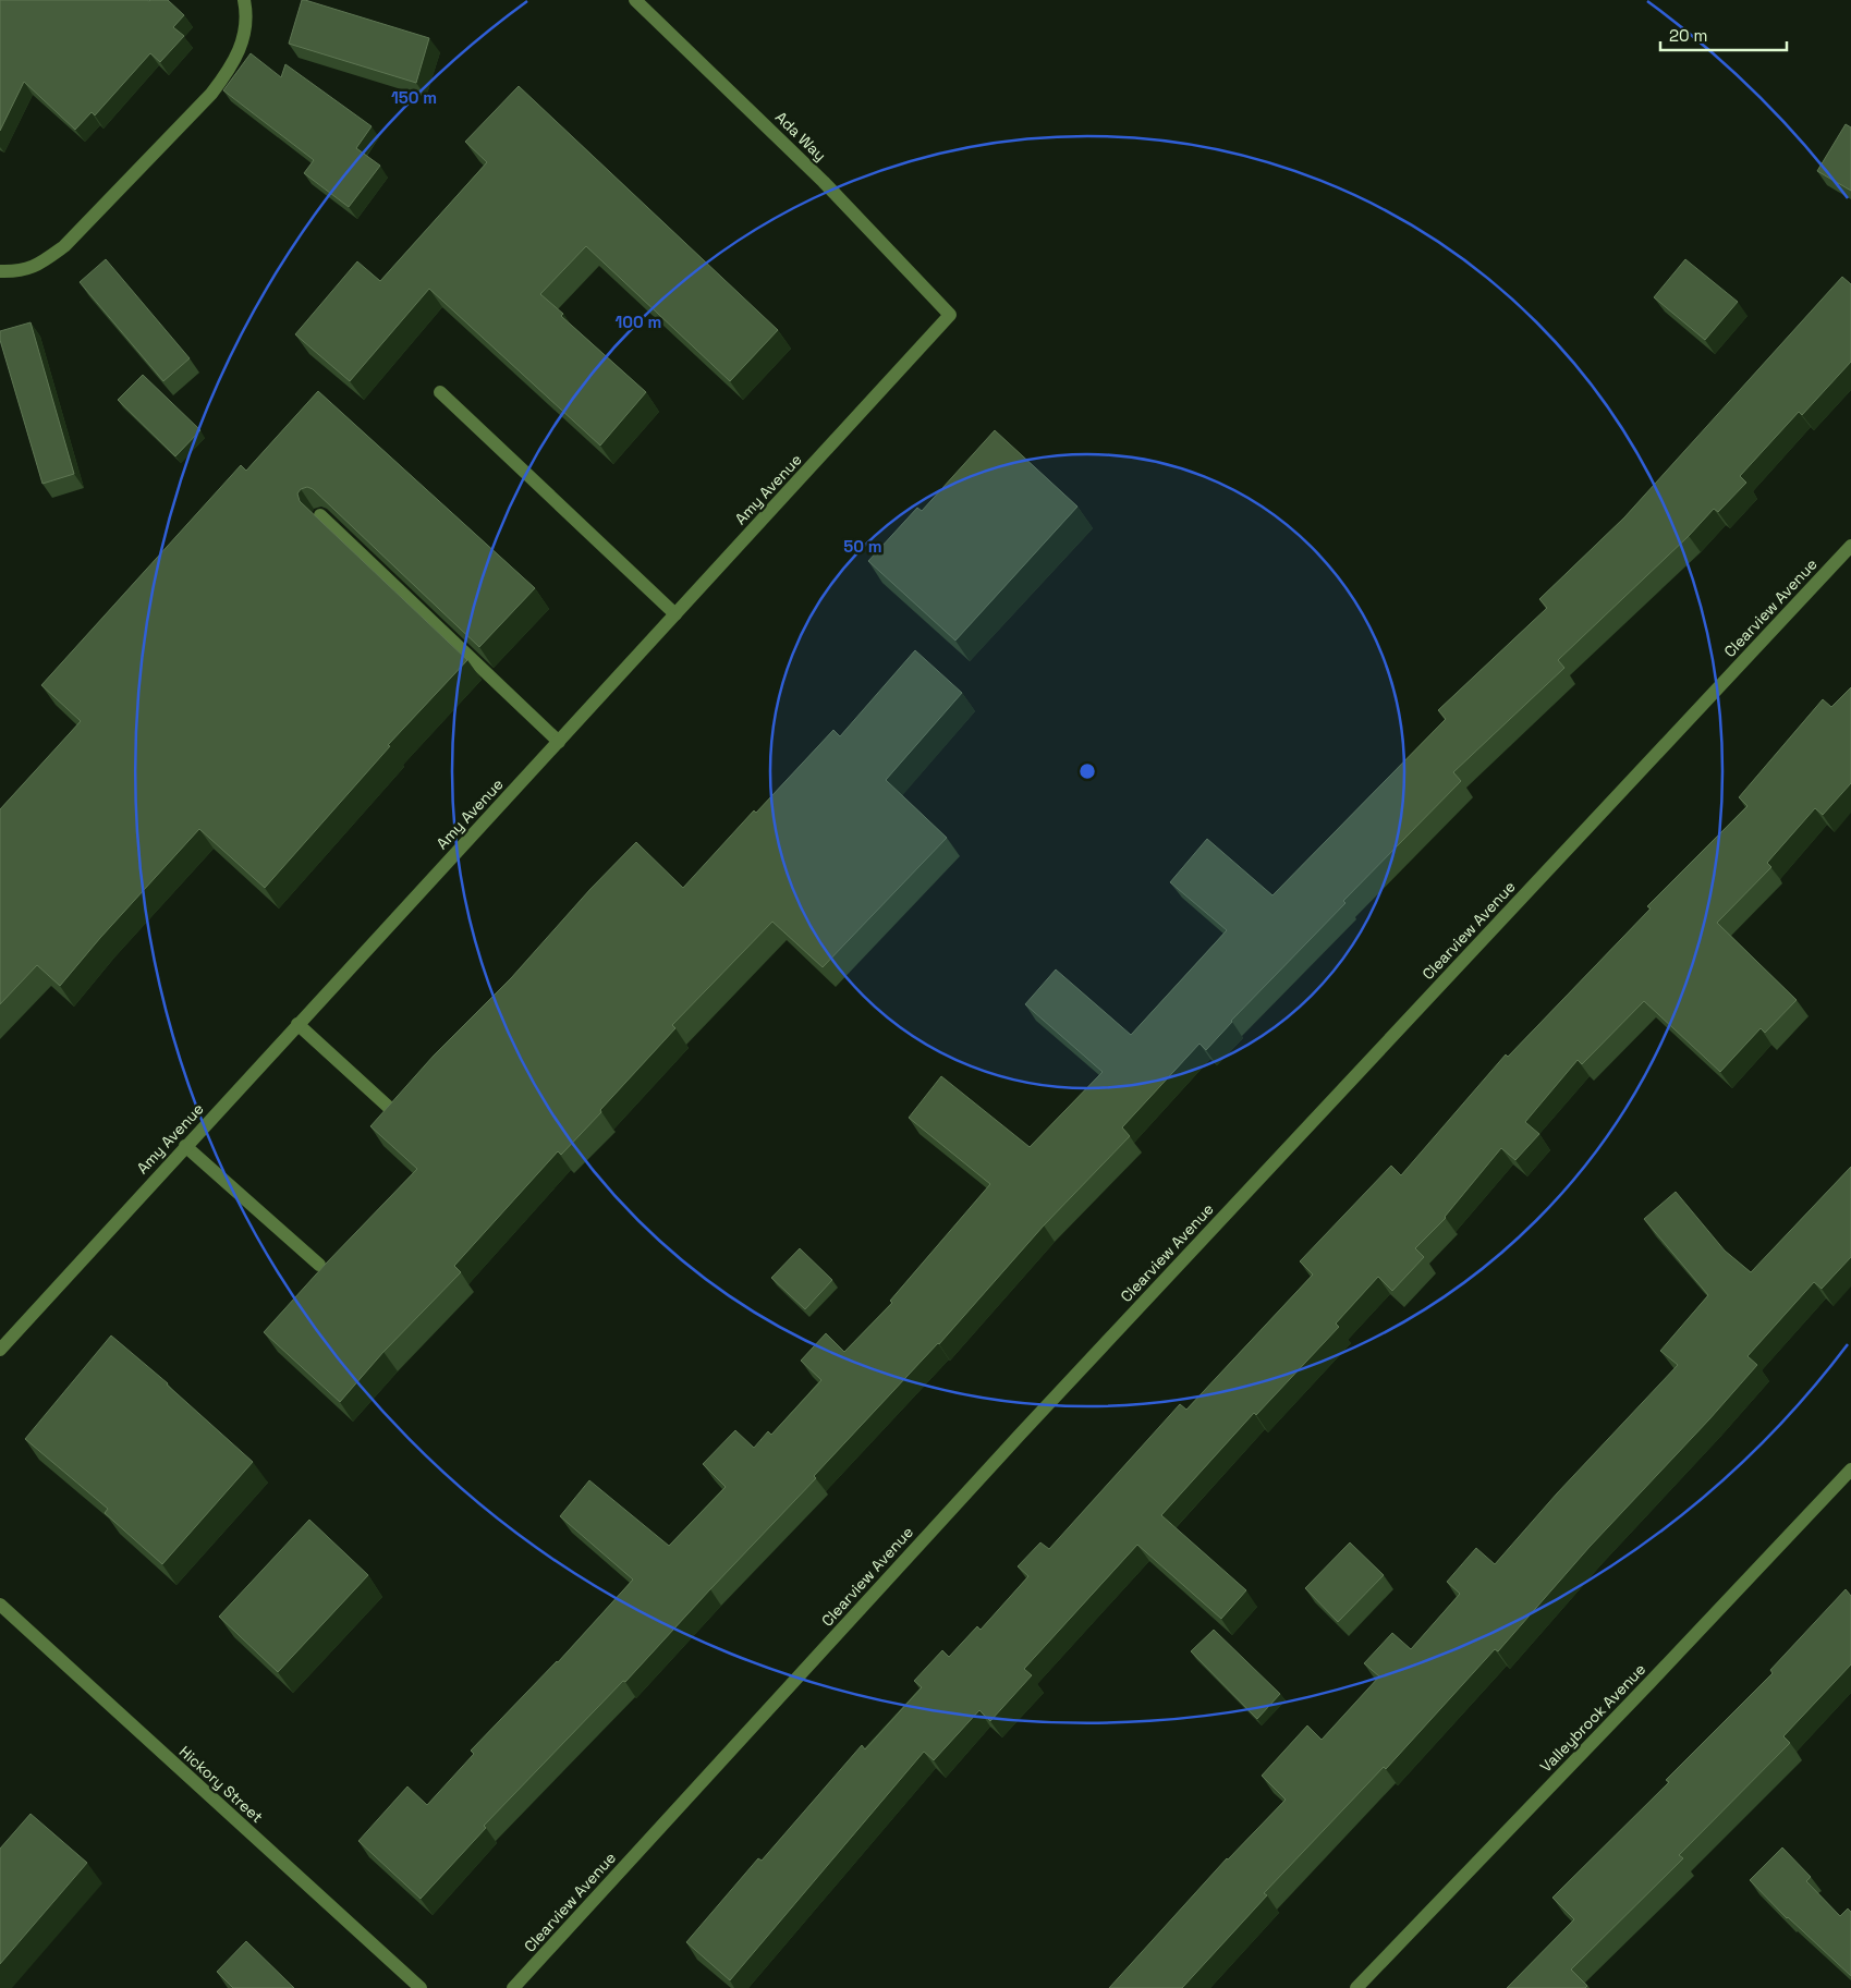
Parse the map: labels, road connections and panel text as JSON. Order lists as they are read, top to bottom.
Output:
{
  "streets": {
    "street": [
      "Ada Way",
      "Amy Avenue",
      "Clearview Avenue",
      "Valleybrook Avenue",
      "Hickory Street"
    ]
  },
  "crossings": [
    ["Ada Way", "Amy Avenue"]
  ],
  "scale_bar": "20 m",
  "rings": ["150 m", "100 m", "50 m"]
}
